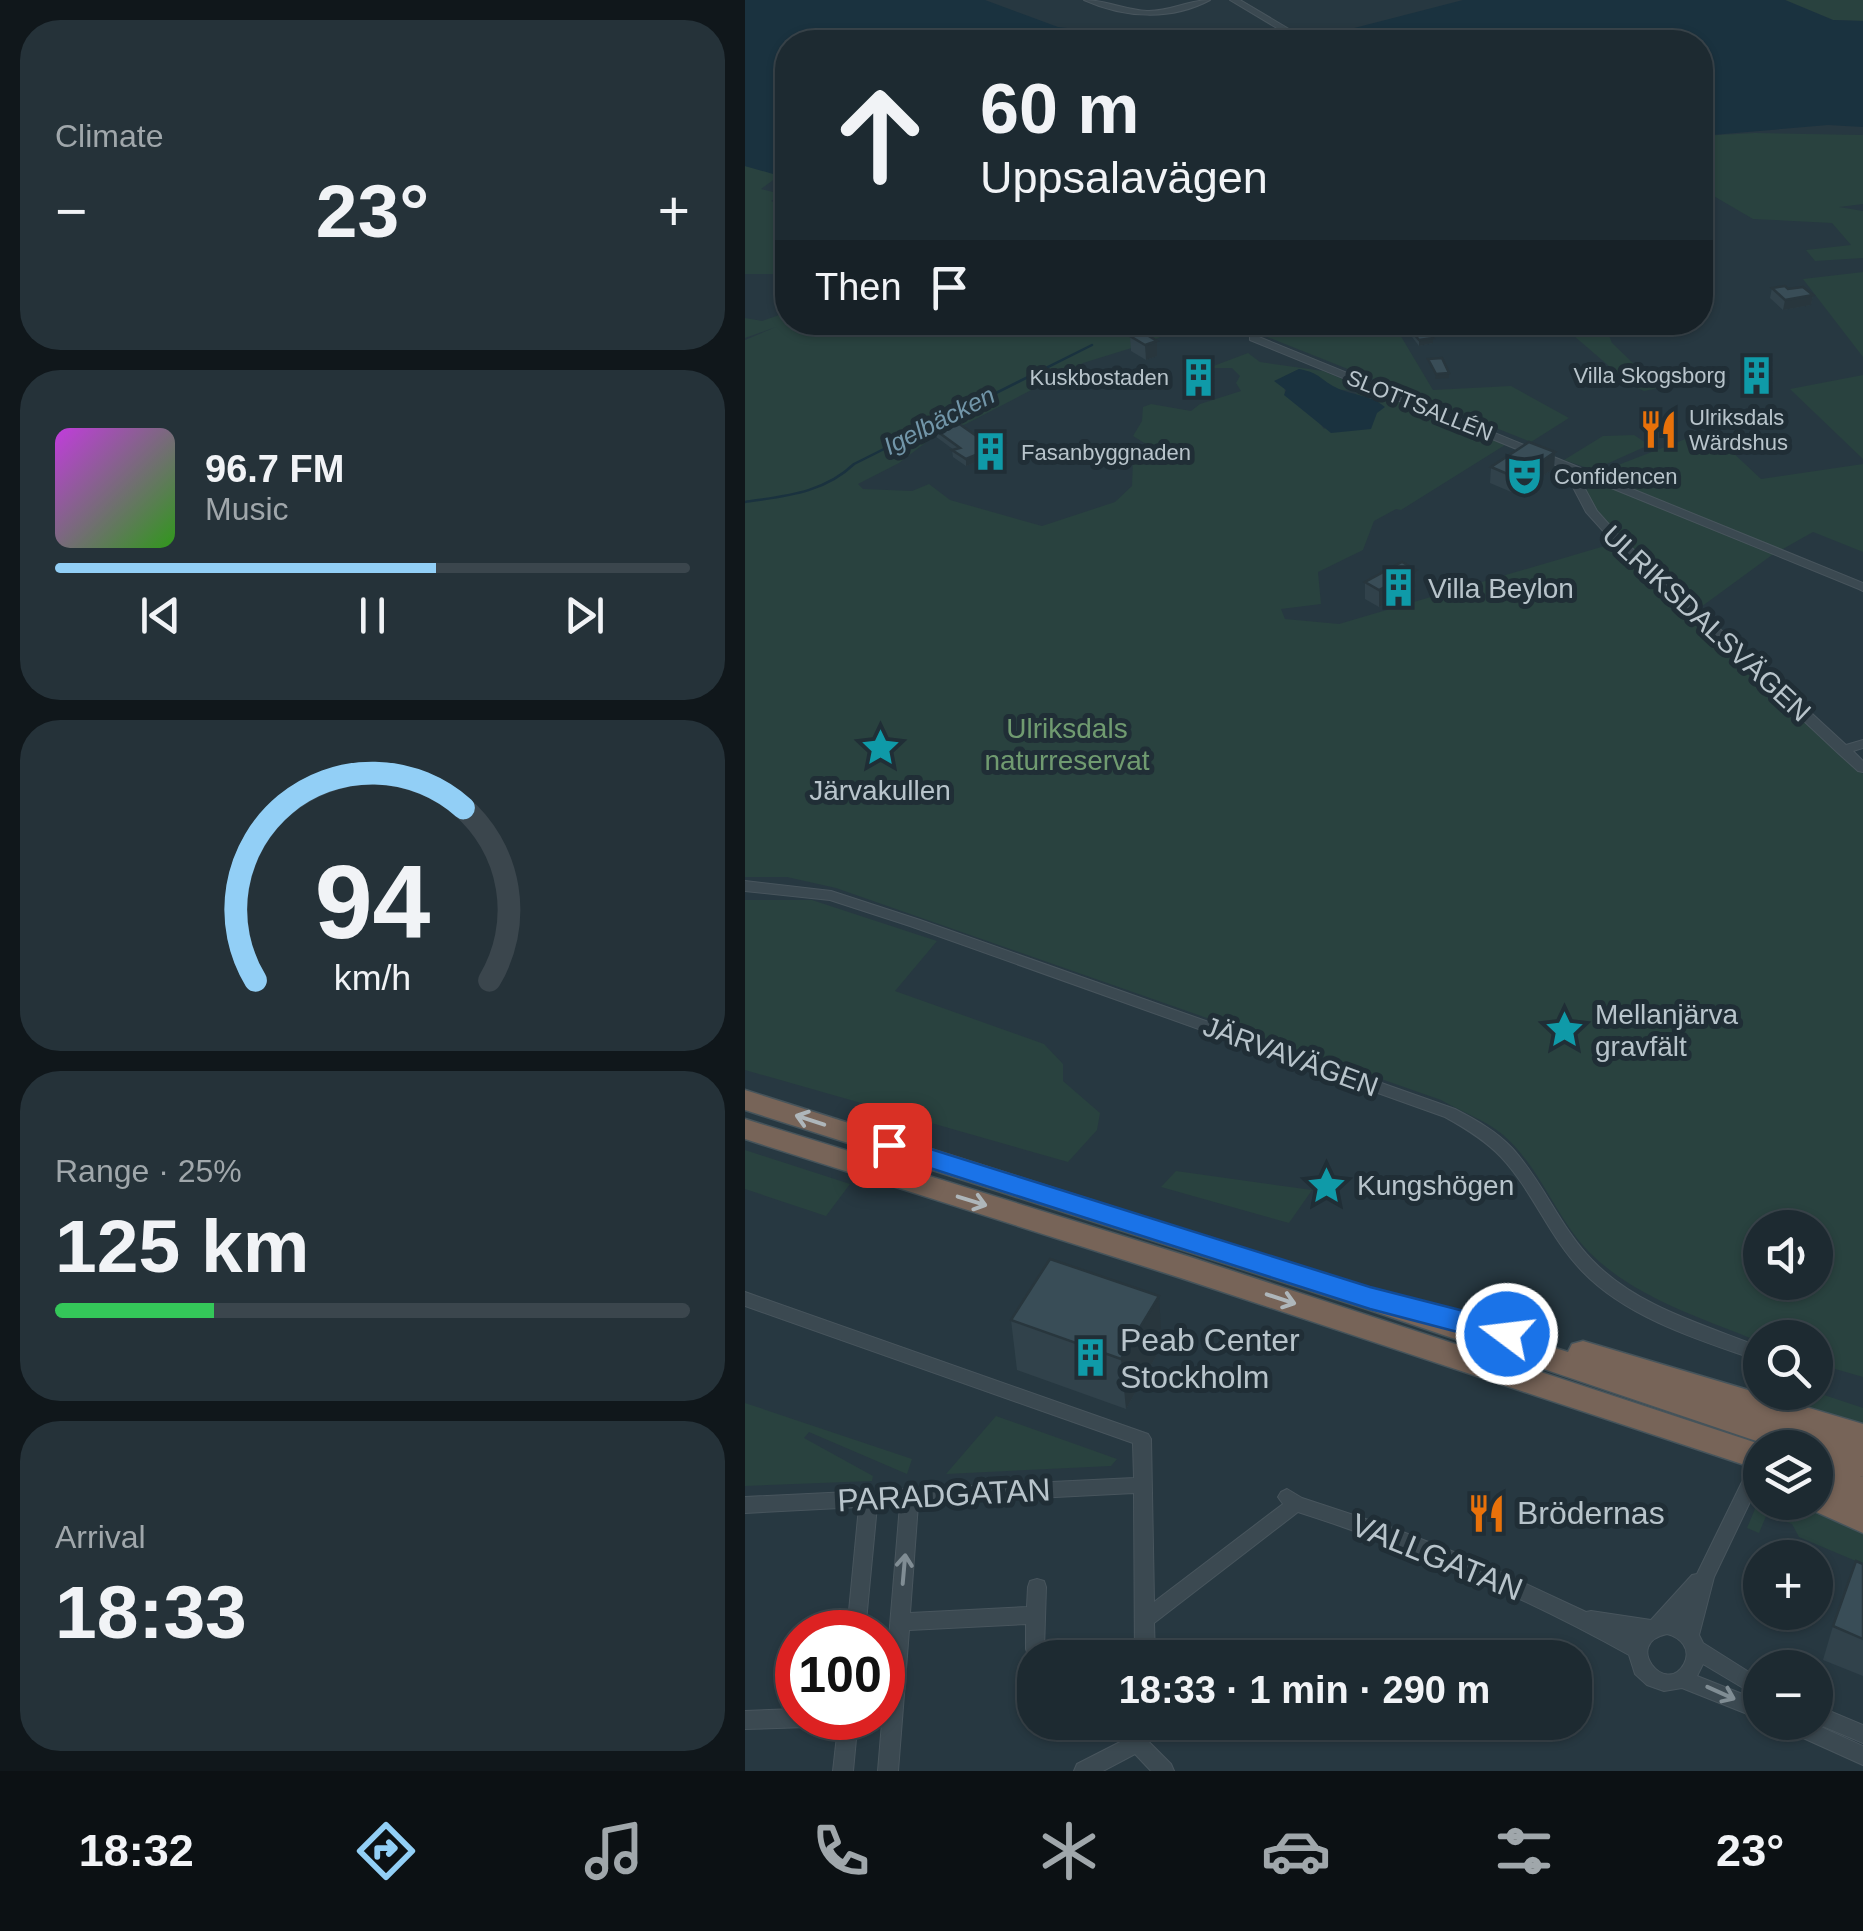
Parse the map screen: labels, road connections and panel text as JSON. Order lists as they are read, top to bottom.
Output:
{
  "streets": {
    "street": [
      "SLOTTSALLÉN",
      "ULRIKSDALSVÄGEN",
      "JÄRVAVÄGEN",
      "PARADGATAN",
      "VALLGATAN"
    ]
  },
  "crossings": [
    ["SLOTTSALLÉN", "ULRIKSDALSVÄGEN"]
  ],
  "water": ["Igelbäcken"],
  "parks": ["Ulriksdals naturreservat"],
  "places": {
    "building": [
      "Villa Skogsborg",
      "Kuskbostaden",
      "Fasanbyggnaden",
      "Villa Beylon",
      "Peab Center Stockholm"
    ],
    "restaurant": ["Ulriksdals Wärdshus", "Brödernas"],
    "theatre": ["Confidencen"],
    "place": ["Järvakullen", "Mellanjärva gravfält", "Kungshögen"]
  },
  "page": {
    "tile": [
      "Climate",
      ["Range · 25%", "125 km"],
      ["Arrival", "18:33"]
    ],
    "turn": ["60 m", "Uppsalavägen"],
    "heat": ["−", "23°", "+"],
    "then": "Then",
    "song": ["96.7 FM", "Music"],
    "map_buttons": ["+", "−"],
    "limit": "100",
    "trip": "18:33 · 1 min · 290 m",
    "tabs": ["18:32", "23°"],
    "gauge": ["94", "km/h"]
  }
}
